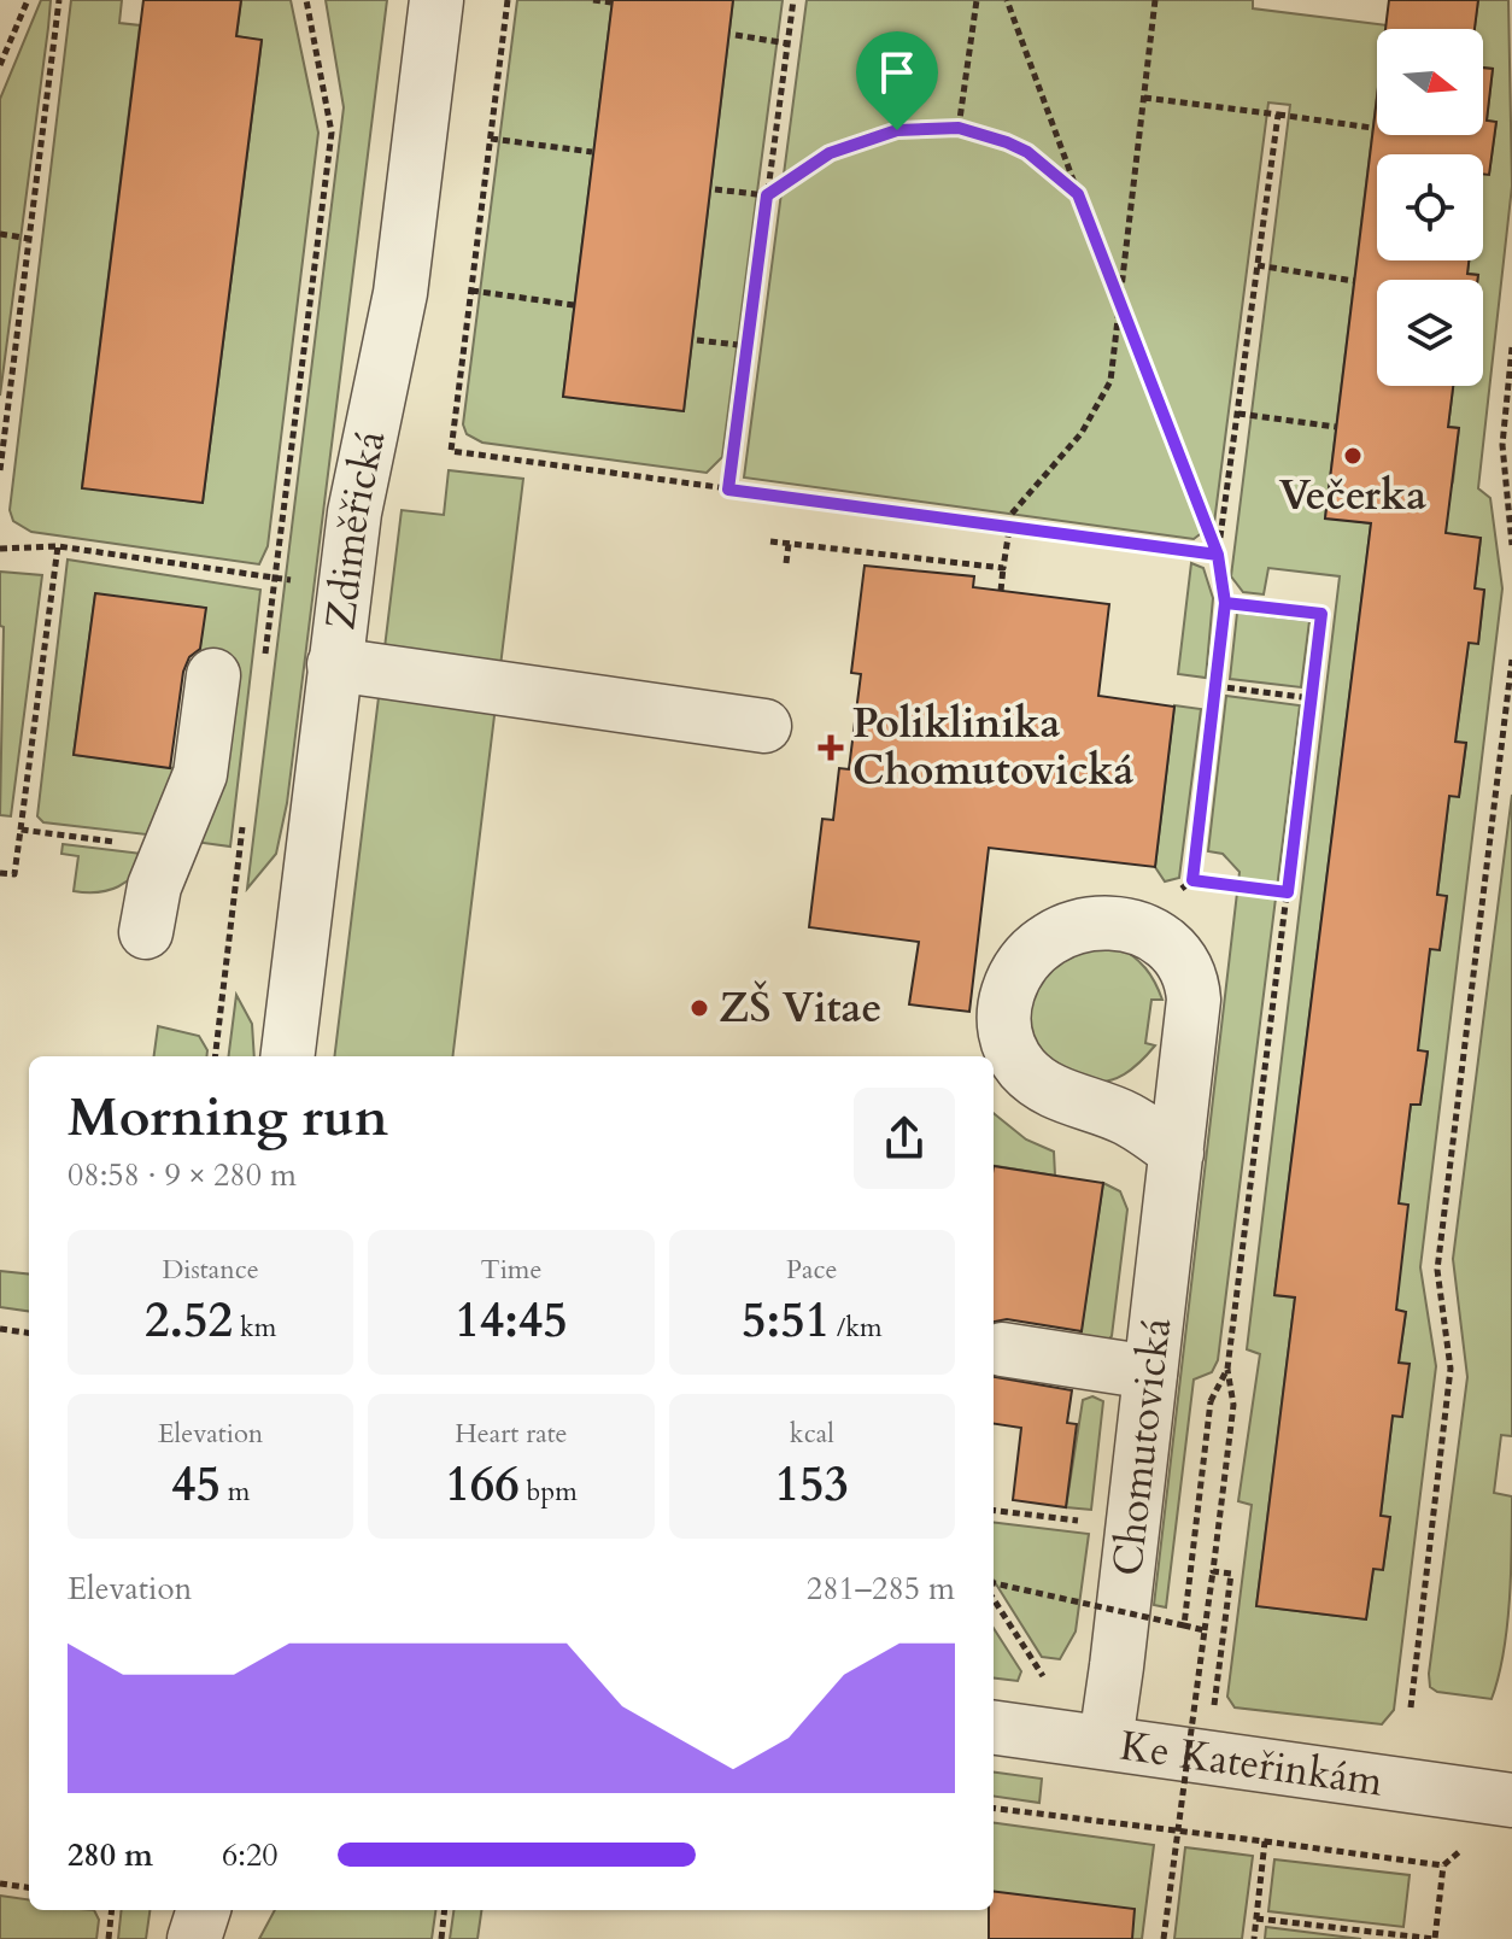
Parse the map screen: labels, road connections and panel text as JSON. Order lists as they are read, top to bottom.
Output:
{
  "streets": {
    "street": ["Zdiměřická", "Chomutovická", "Ke Kateřinkám"]
  },
  "crossings": [
    ["Chomutovická", "Ke Kateřinkám"]
  ],
  "places": {
    "other": ["Večerka", "ZŠ Vitae"],
    "health": ["Poliklinika Chomutovická"]
  },
  "north": "right",
  "page": {
    "heading": ["Morning run", "08:58 · 9 × 280 m"],
    "stats": [
      ["Distance", "2.52 km"],
      ["Time", "14:45"],
      ["Pace", "5:51 /km"],
      ["Elevation", "45 m"],
      ["Heart rate", "166 bpm"],
      ["kcal", "153"]
    ],
    "chart": ["Elevation", "281–285 m"],
    "list": [
      {
        "name": "280 m",
        "note": "6:20"
      }
    ]
  }
}
